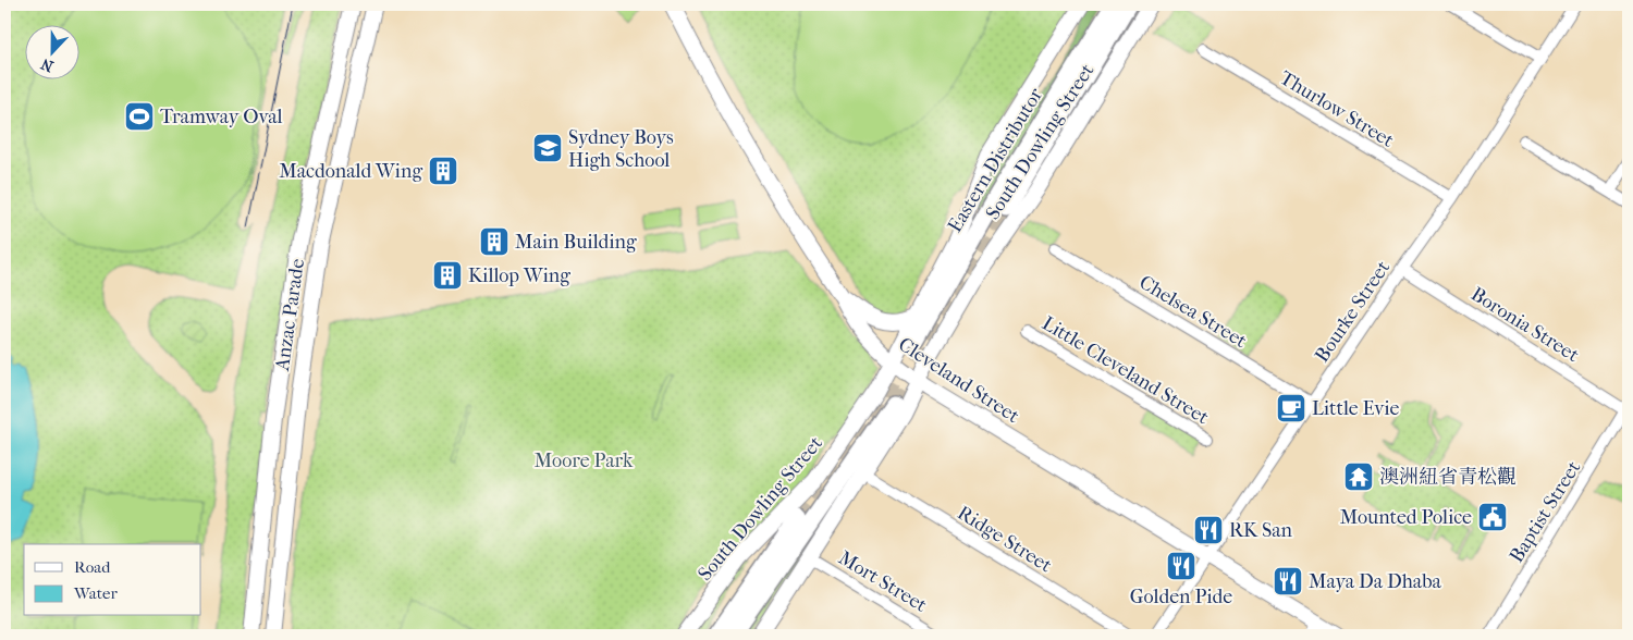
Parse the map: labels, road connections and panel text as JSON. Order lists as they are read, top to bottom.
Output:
{
  "streets": {
    "highway": ["Eastern Distributor"],
    "main road": ["South Dowling Street", "Anzac Parade", "Cleveland Street"],
    "street": [
      "Thurlow Street",
      "Chelsea Street",
      "Bourke Street",
      "Boronia Street",
      "Little Cleveland Street",
      "Baptist Street",
      "Ridge Street",
      "Mort Street"
    ]
  },
  "crossings": [
    ["Thurlow Street", "Bourke Street"],
    ["South Dowling Street", "Cleveland Street"],
    ["South Dowling Street", "Ridge Street"],
    ["South Dowling Street", "Mort Street"],
    ["Chelsea Street", "Bourke Street"],
    ["Bourke Street", "Boronia Street"],
    ["Bourke Street", "Cleveland Street"],
    ["Boronia Street", "Baptist Street"]
  ],
  "parks": ["Moore Park"],
  "places": {
    "sports": ["Tramway Oval"],
    "school or university": ["Sydney Boys High School"],
    "building": ["Macdonald Wing", "Main Building", "Killop Wing"],
    "cafe": ["Little Evie"],
    "temple": ["澳洲紐省青松觀"],
    "public building": ["Mounted Police"],
    "restaurant": ["RK San", "Golden Pide", "Maya Da Dhaba"]
  },
  "legend": ["Road", "Water"],
  "north": "bottom"
}
